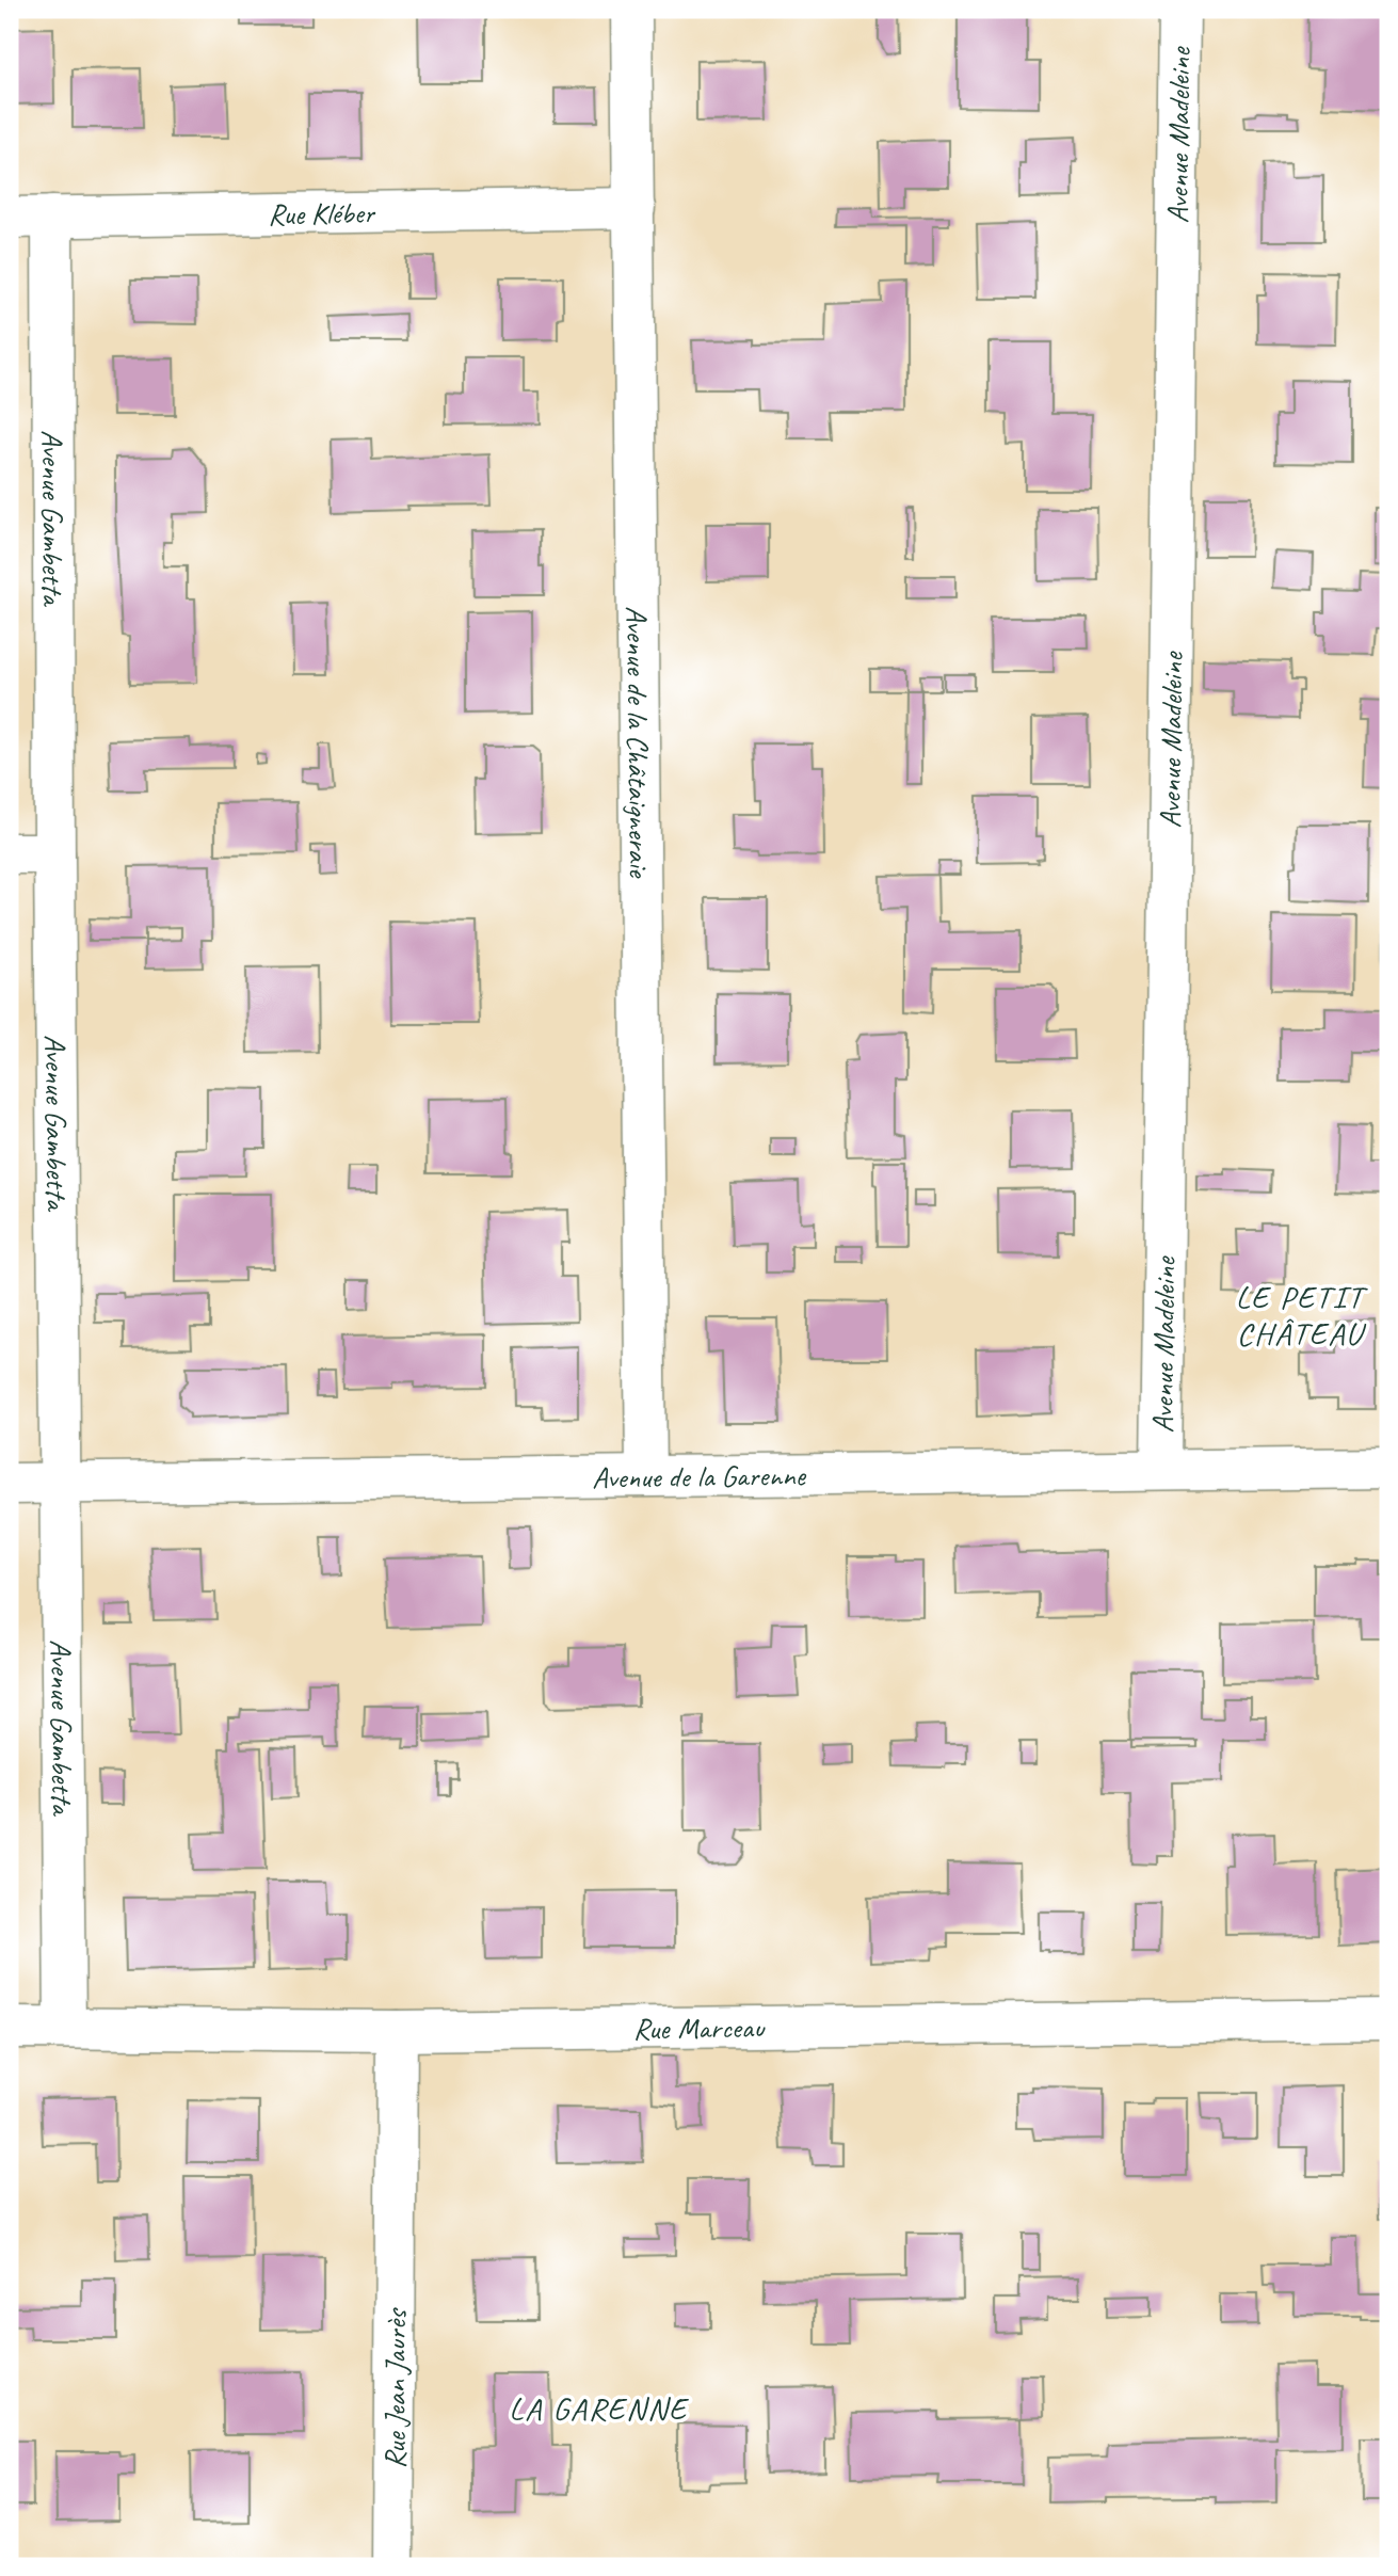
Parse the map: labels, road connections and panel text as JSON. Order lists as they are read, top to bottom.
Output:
{
  "streets": {
    "street": [
      "Avenue Madeleine",
      "Rue Kléber",
      "Avenue Gambetta",
      "Avenue de la Châtaigneraie",
      "Avenue de la Garenne",
      "Rue Marceau",
      "Rue Jean Jaurès"
    ]
  },
  "crossings": [
    ["Avenue Madeleine", "Avenue de la Garenne"],
    ["Rue Kléber", "Avenue Gambetta"],
    ["Rue Kléber", "Avenue de la Châtaigneraie"],
    ["Avenue Gambetta", "Avenue de la Garenne"],
    ["Avenue Gambetta", "Rue Marceau"],
    ["Avenue de la Châtaigneraie", "Avenue de la Garenne"],
    ["Rue Marceau", "Rue Jean Jaurès"]
  ],
  "districts": ["LE PETIT CHÂTEAU", "LA GARENNE"]
}
